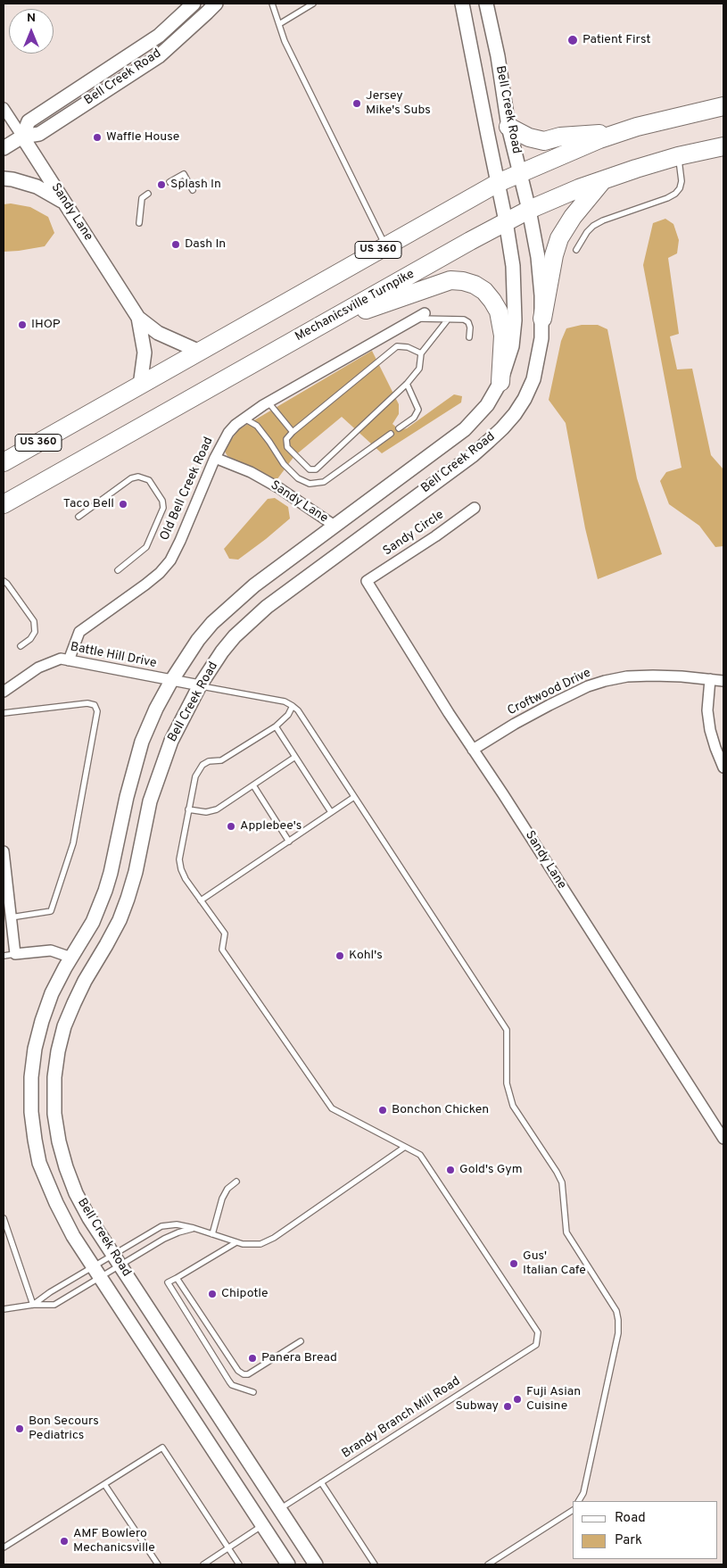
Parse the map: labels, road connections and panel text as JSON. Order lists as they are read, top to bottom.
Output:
{
  "streets": {
    "highway": ["US 360", "Mechanicsville Turnpike"],
    "main road": ["Bell Creek Road", "Sandy Lane"],
    "street": [
      "Old Bell Creek Road",
      "Sandy Circle",
      "Battle Hill Drive",
      "Croftwood Drive"
    ],
    "lane": ["Brandy Branch Mill Road"]
  },
  "crossings": [
    ["Bell Creek Road", "Sandy Lane"],
    ["Bell Creek Road", "US 360"],
    ["Bell Creek Road", "Mechanicsville Turnpike"],
    ["Bell Creek Road", "Battle Hill Drive"],
    ["Bell Creek Road", "Brandy Branch Mill Road"],
    ["Sandy Lane", "US 360"],
    ["Sandy Lane", "Old Bell Creek Road"],
    ["Sandy Lane", "Sandy Circle"],
    ["Sandy Lane", "Croftwood Drive"],
    ["Old Bell Creek Road", "Battle Hill Drive"]
  ],
  "places": [
    "Patient First",
    "Jersey Mike's Subs",
    "Waffle House",
    "Splash In",
    "Dash In",
    "IHOP",
    "Taco Bell",
    "Applebee's",
    "Kohl's",
    "Bonchon Chicken",
    "Gold's Gym",
    "Gus' Italian Cafe",
    "Chipotle",
    "Panera Bread",
    "Fuji Asian Cuisine",
    "Subway",
    "Bon Secours Pediatrics",
    "AMF Bowlero Mechanicsville"
  ],
  "legend": ["Road", "Park"],
  "north": "top"
}
